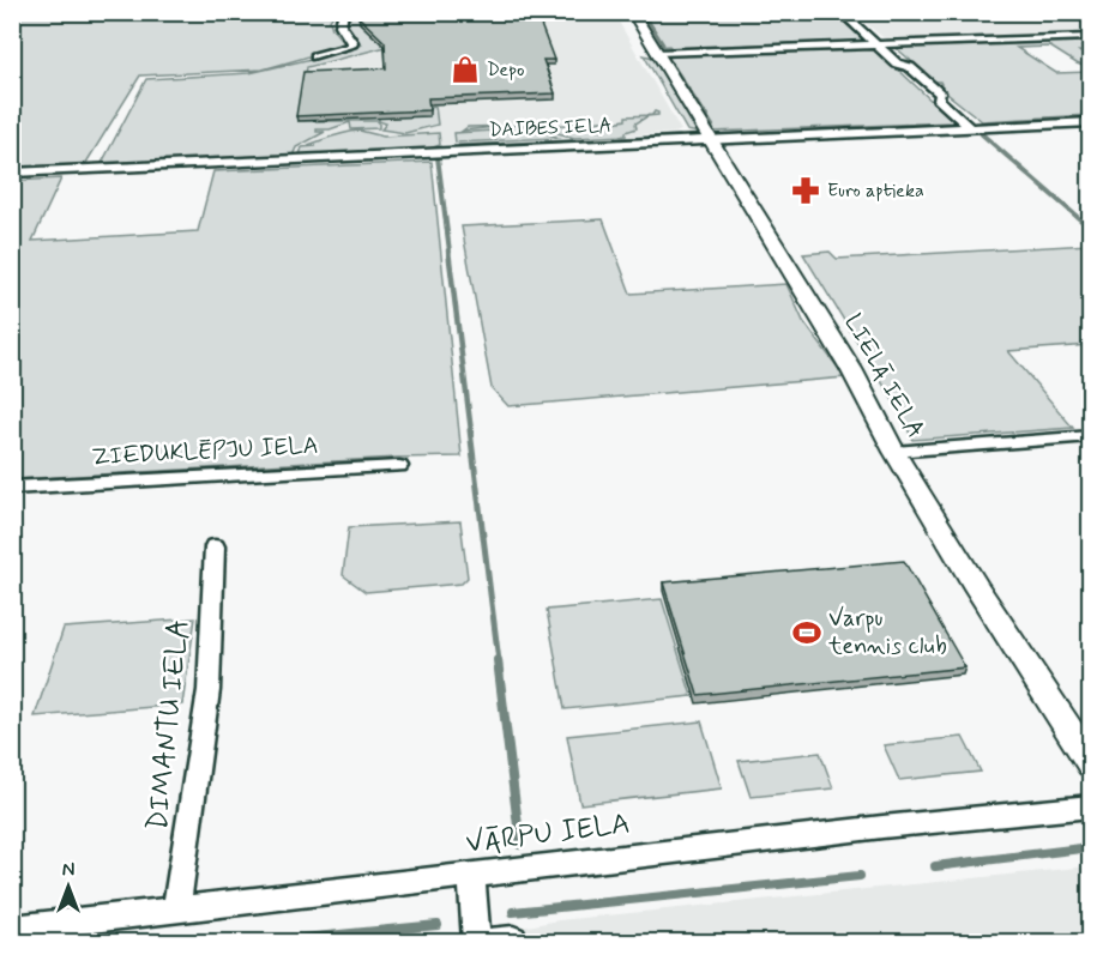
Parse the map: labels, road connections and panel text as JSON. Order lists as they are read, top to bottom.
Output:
{
  "streets": {
    "street": [
      "DAIBES IELA",
      "LIELĀ IELA",
      "ZIEDUKLĒPJU IELA",
      "DIMANTU IELA",
      "VĀRPU IELA"
    ]
  },
  "crossings": [
    ["DAIBES IELA", "LIELĀ IELA"],
    ["DIMANTU IELA", "VĀRPU IELA"]
  ],
  "places": {
    "shop": ["Depo"],
    "pharmacy": ["Euro aptieka"],
    "sports": ["Varpu tennis club"]
  },
  "north": "top"
}
